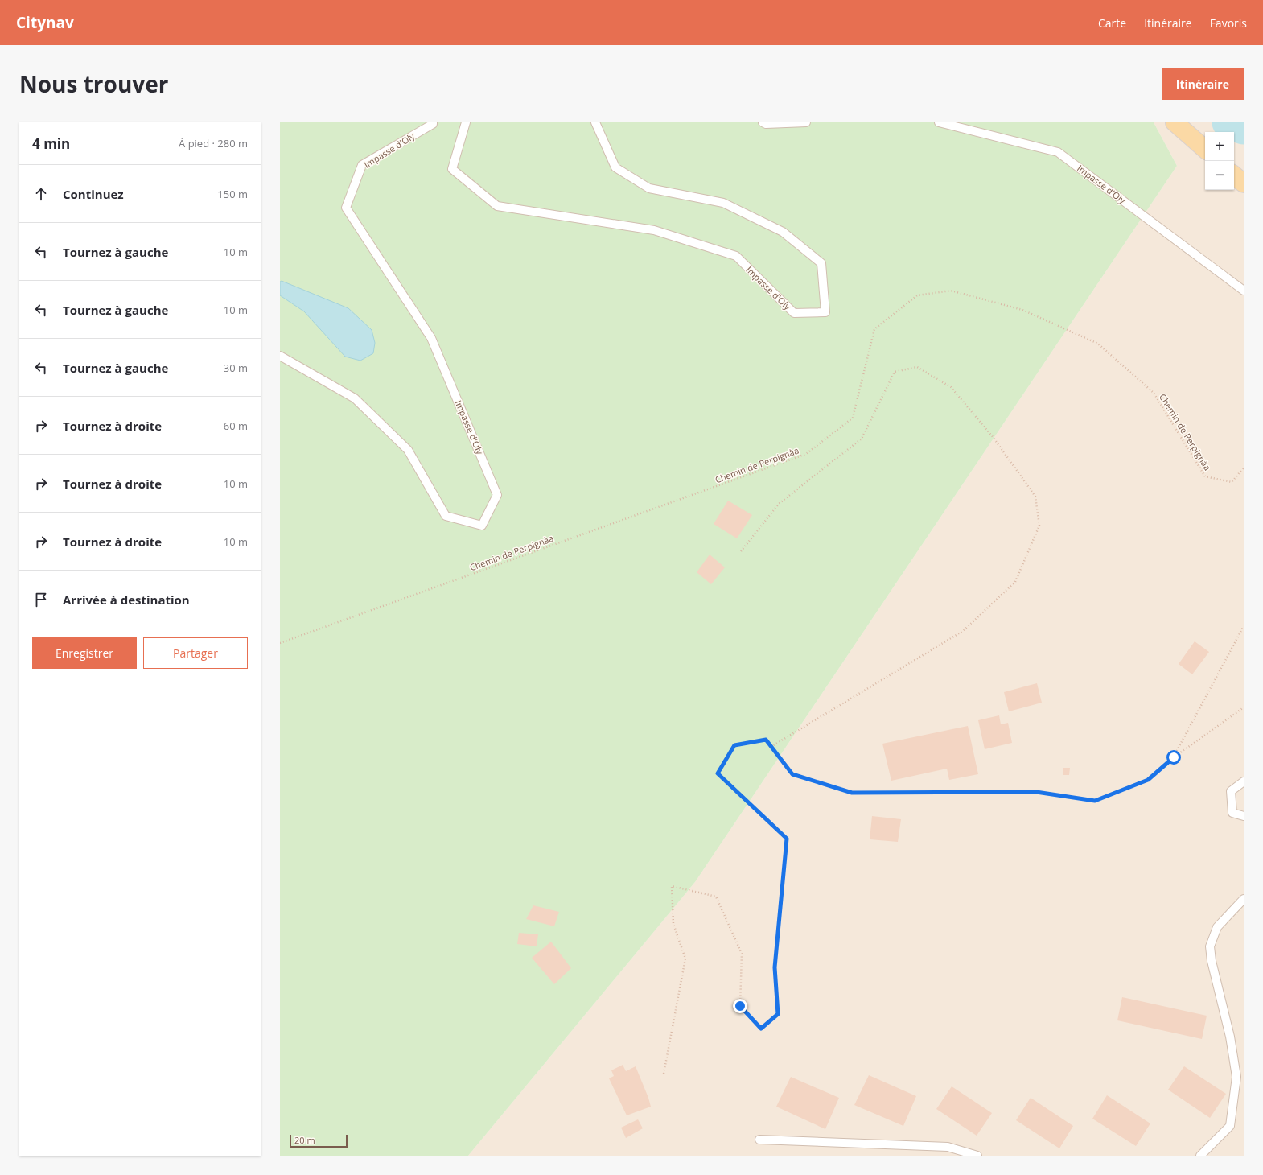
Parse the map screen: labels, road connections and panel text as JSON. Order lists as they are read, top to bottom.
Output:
{
  "streets": {
    "lane": ["Impasse d'Oly"],
    "path": ["Chemin de Perpignàa"]
  },
  "scale_bar": "20 m",
  "page": {
    "header": "Citynav",
    "nav": ["Carte", "Itinéraire", "Favoris"],
    "title": "Nous trouver",
    "buttons": [
      "Itinéraire",
      ["Enregistrer", "Partager"]
    ],
    "heading": ["4 min", "À pied · 280 m"],
    "map_buttons": ["+", "−"],
    "list": [
      ["Continuez", "150 m"],
      ["Tournez à gauche", "10 m"],
      ["Tournez à gauche", "10 m"],
      ["Tournez à gauche", "30 m"],
      ["Tournez à droite", "60 m"],
      ["Tournez à droite", "10 m"],
      ["Tournez à droite", "10 m"],
      "Arrivée à destination"
    ],
    "scale": "20 m"
  }
}
